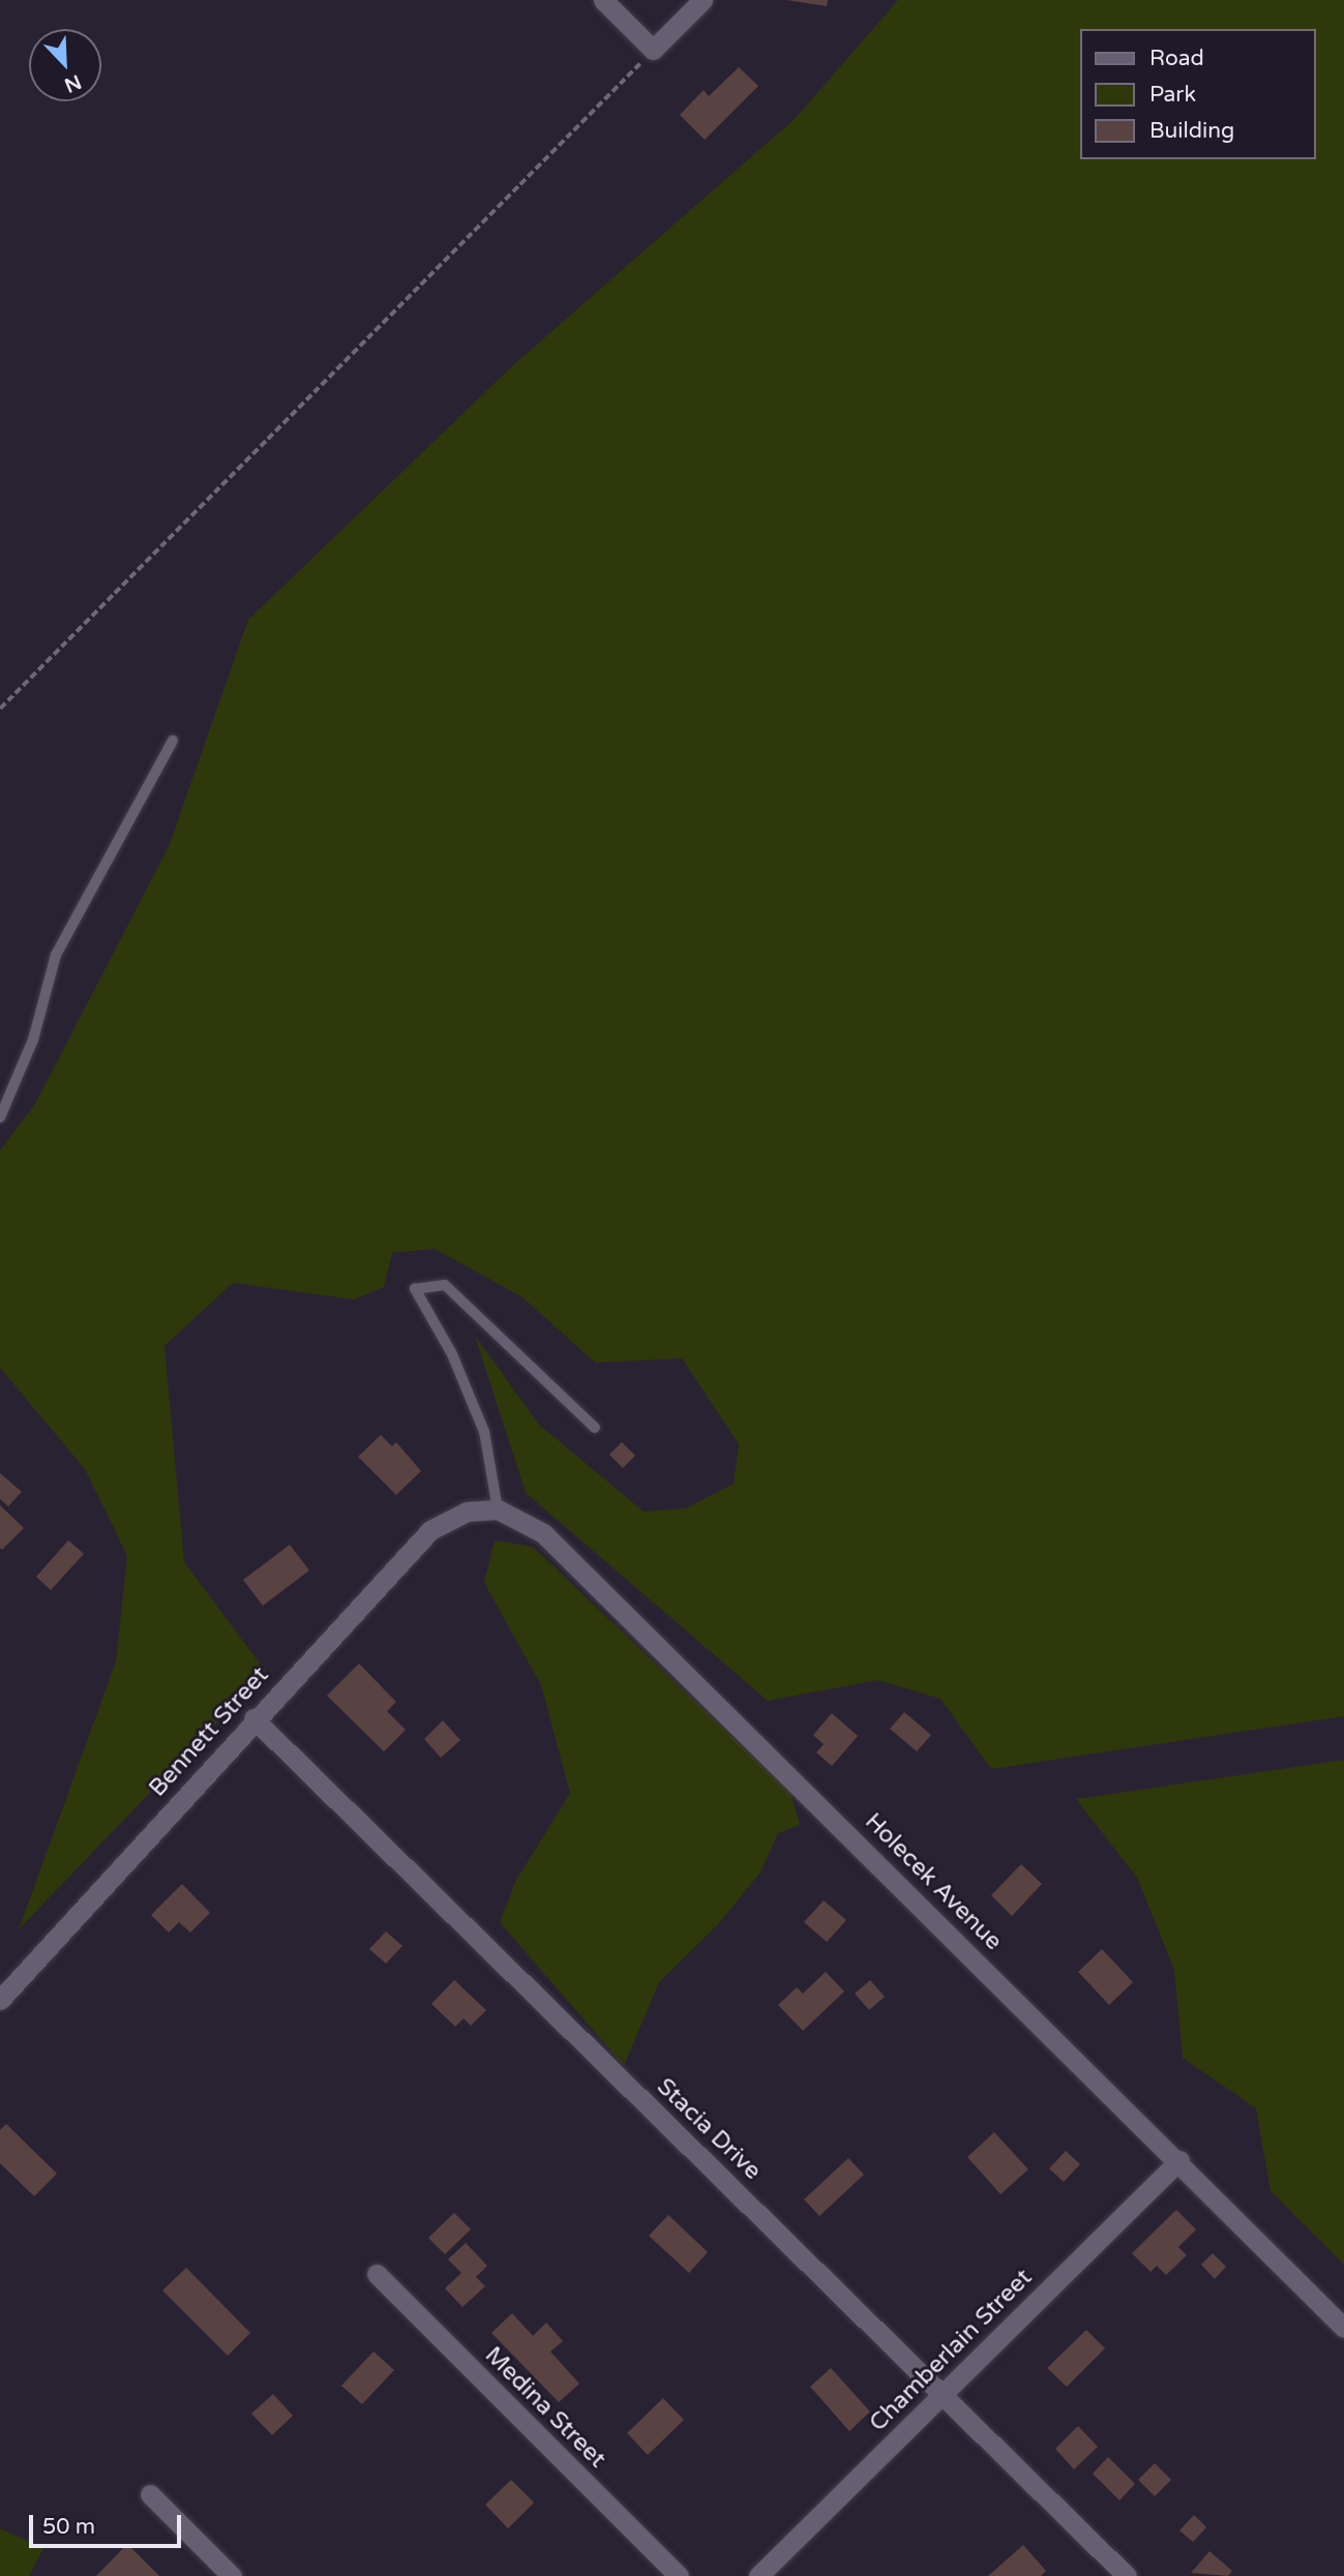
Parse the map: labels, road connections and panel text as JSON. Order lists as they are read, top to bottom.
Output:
{
  "streets": {
    "street": [
      "Bennett Street",
      "Holecek Avenue",
      "Stacia Drive",
      "Chamberlain Street",
      "Medina Street"
    ]
  },
  "crossings": [
    ["Bennett Street", "Holecek Avenue"],
    ["Bennett Street", "Stacia Drive"],
    ["Holecek Avenue", "Chamberlain Street"],
    ["Stacia Drive", "Chamberlain Street"]
  ],
  "legend": ["Road", "Park", "Building"],
  "scale_bar": "50 m",
  "north": "bottom right"
}
